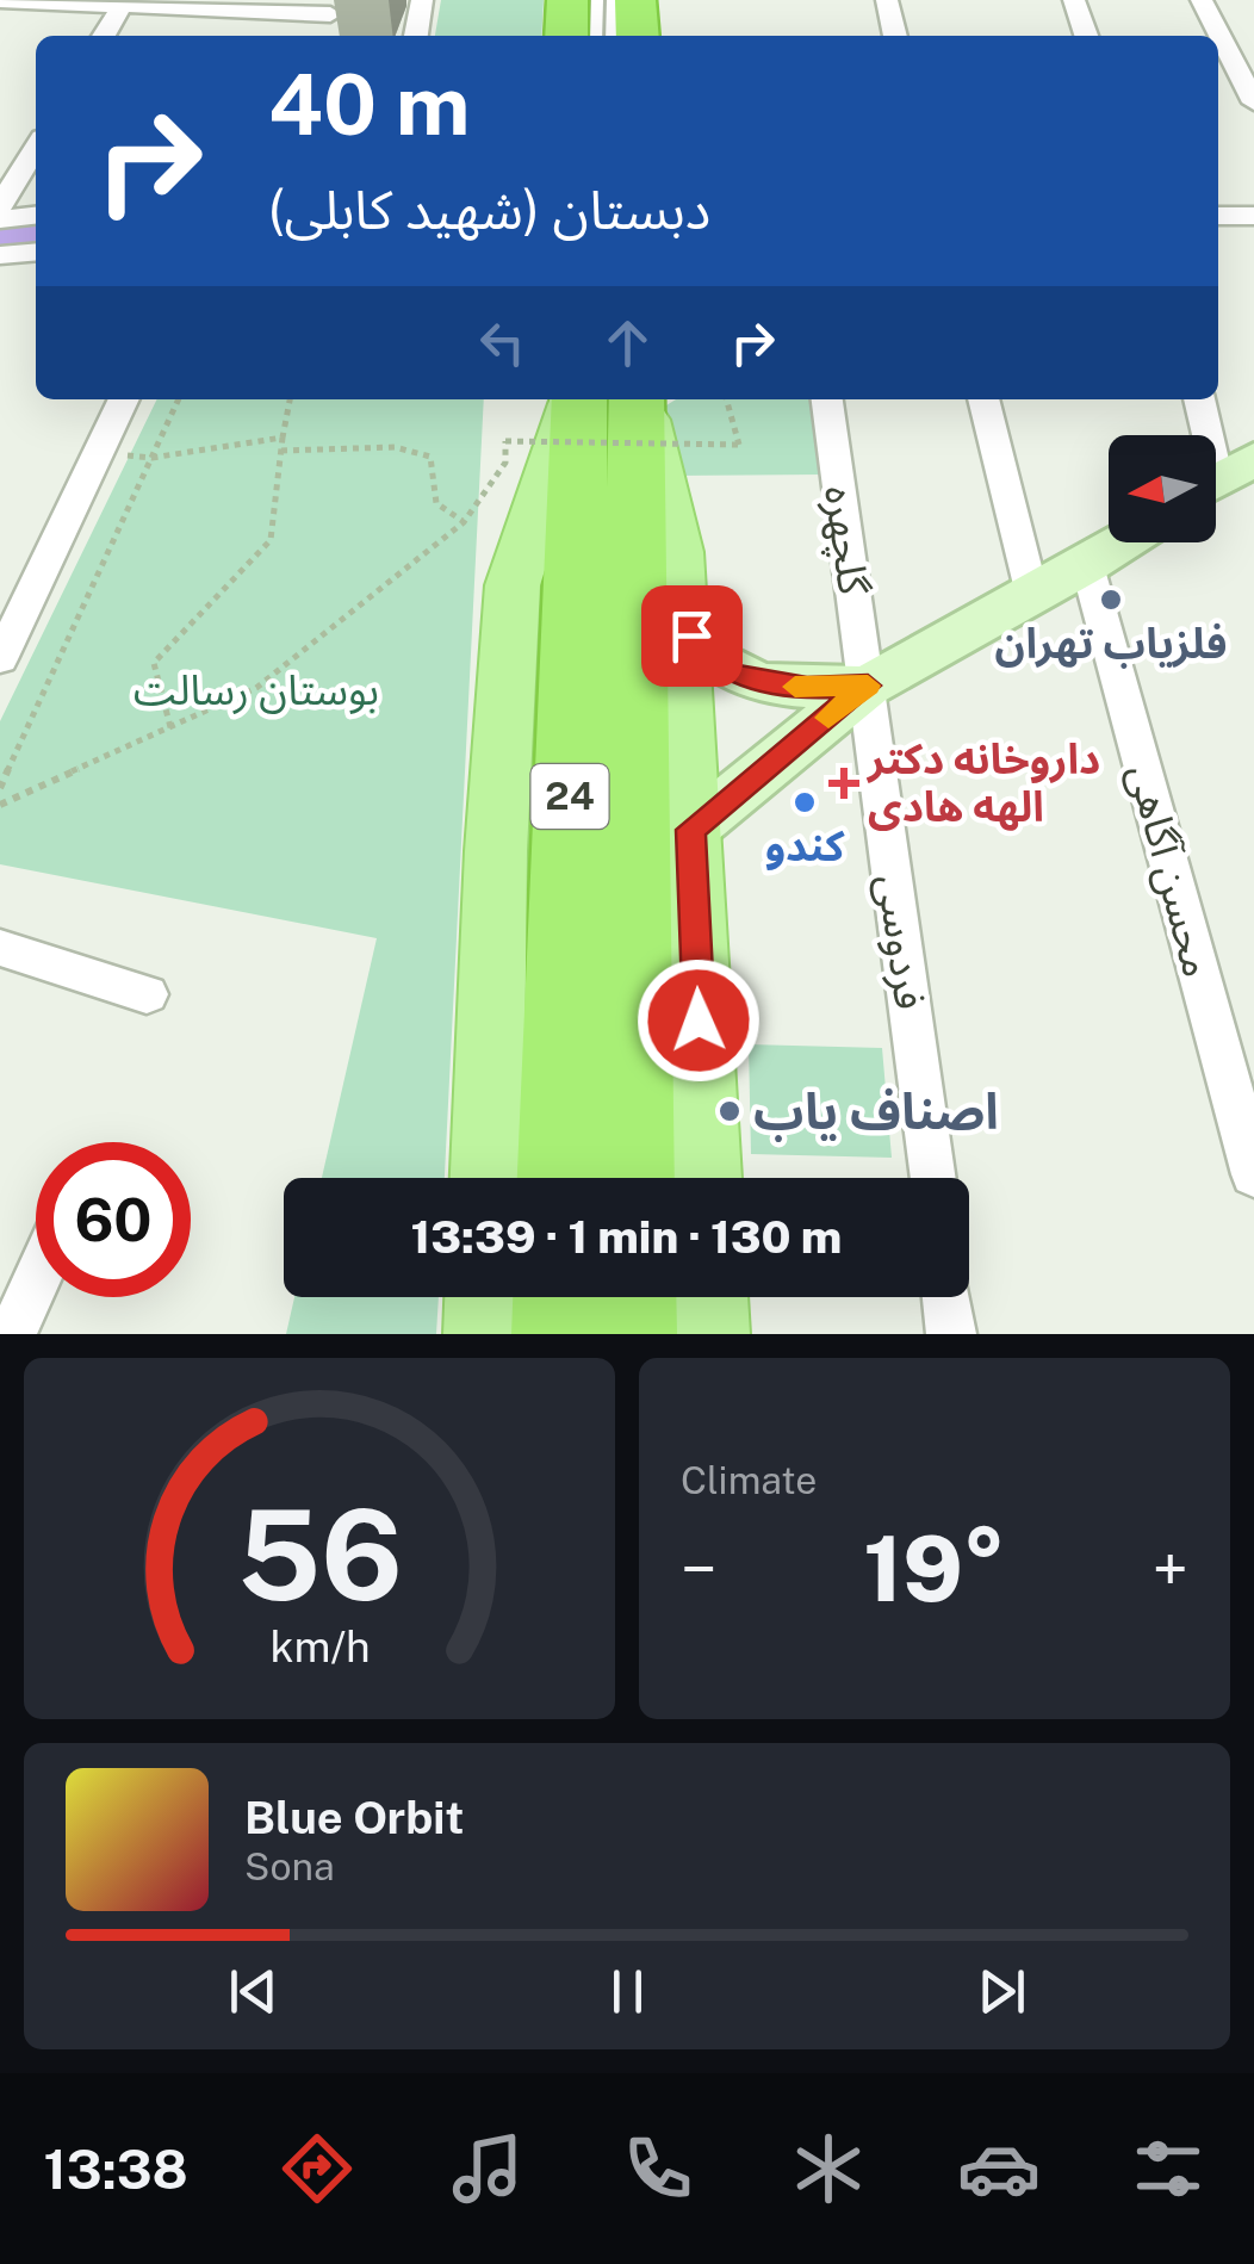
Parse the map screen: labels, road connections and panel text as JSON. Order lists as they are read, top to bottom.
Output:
{
  "streets": {
    "highway": ["24"],
    "street": ["گلچهره", "محسن آگاهی", "فردوسی"]
  },
  "crossings": [
    ["گلچهره", "فردوسی"]
  ],
  "parks": ["بوستان رسالت"],
  "places": {
    "other": ["فلزیاب تهران", "کندو", "اصناف یاب"],
    "health": ["داروخانه دکتر الهه هادی"]
  },
  "north": "left",
  "page": {
    "turn": ["40 m", "دبستان (شهید کابلی)"],
    "limit": "60",
    "trip": "13:39 · 1 min · 130 m",
    "tile": "Climate",
    "heat": ["−", "19°", "+"],
    "song": ["Blue Orbit", "Sona"],
    "tabs": "13:38",
    "gauge": ["56", "km/h"]
  }
}
